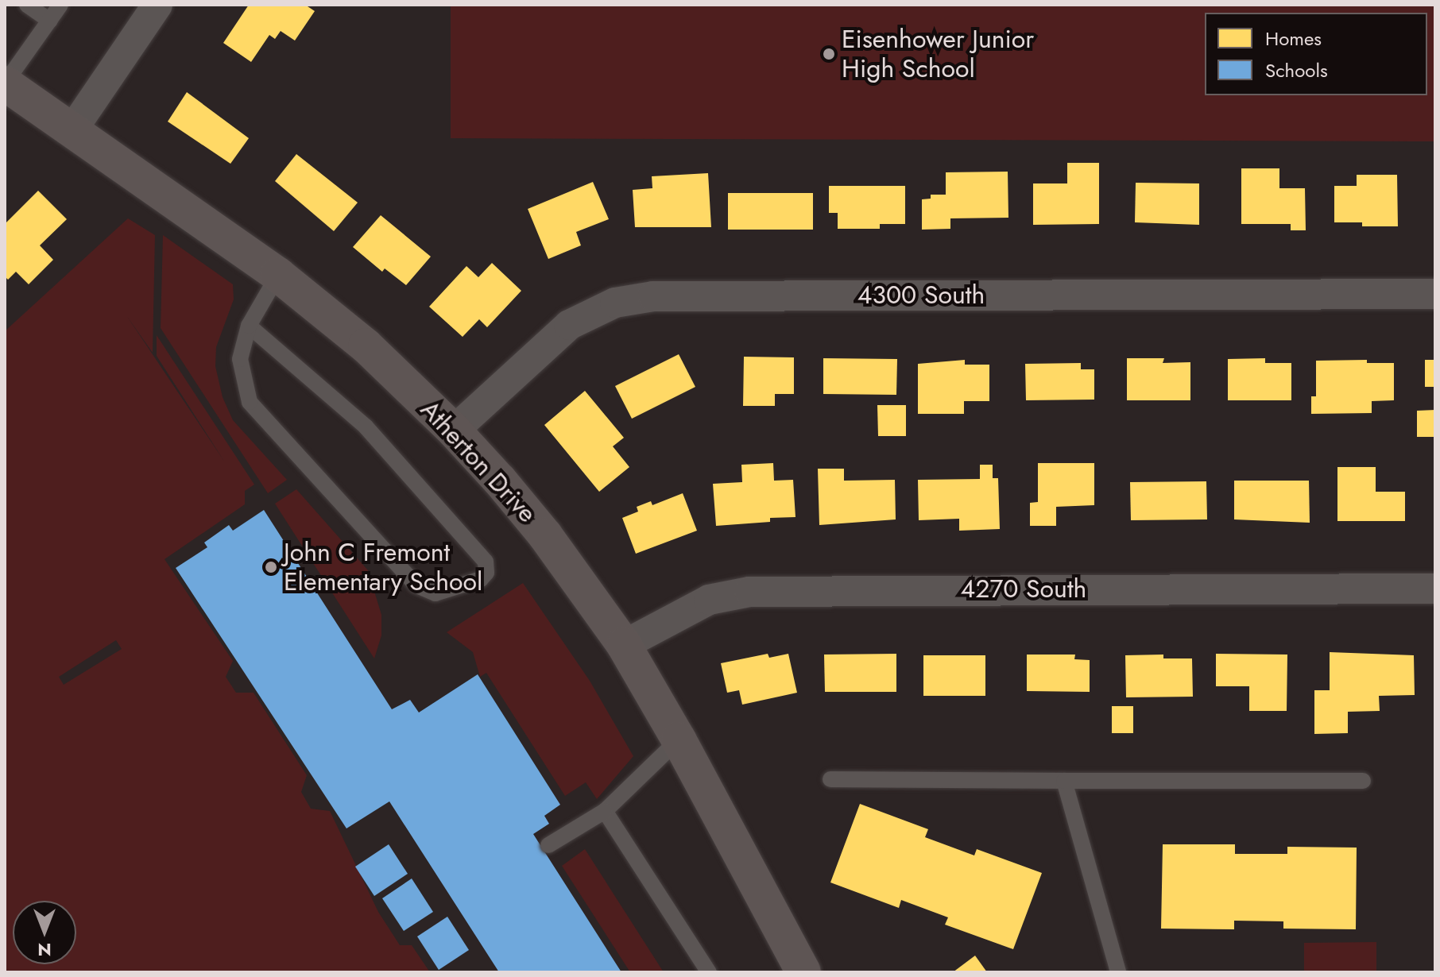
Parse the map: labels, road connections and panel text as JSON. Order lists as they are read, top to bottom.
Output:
{
  "streets": {
    "street": ["4300 South", "Atherton Drive", "4270 South"]
  },
  "crossings": [
    ["4300 South", "Atherton Drive"],
    ["Atherton Drive", "4270 South"]
  ],
  "places": ["Eisenhower Junior High School", "John C Fremont Elementary School"],
  "legend": ["Homes", "Schools"],
  "north": "bottom"
}
